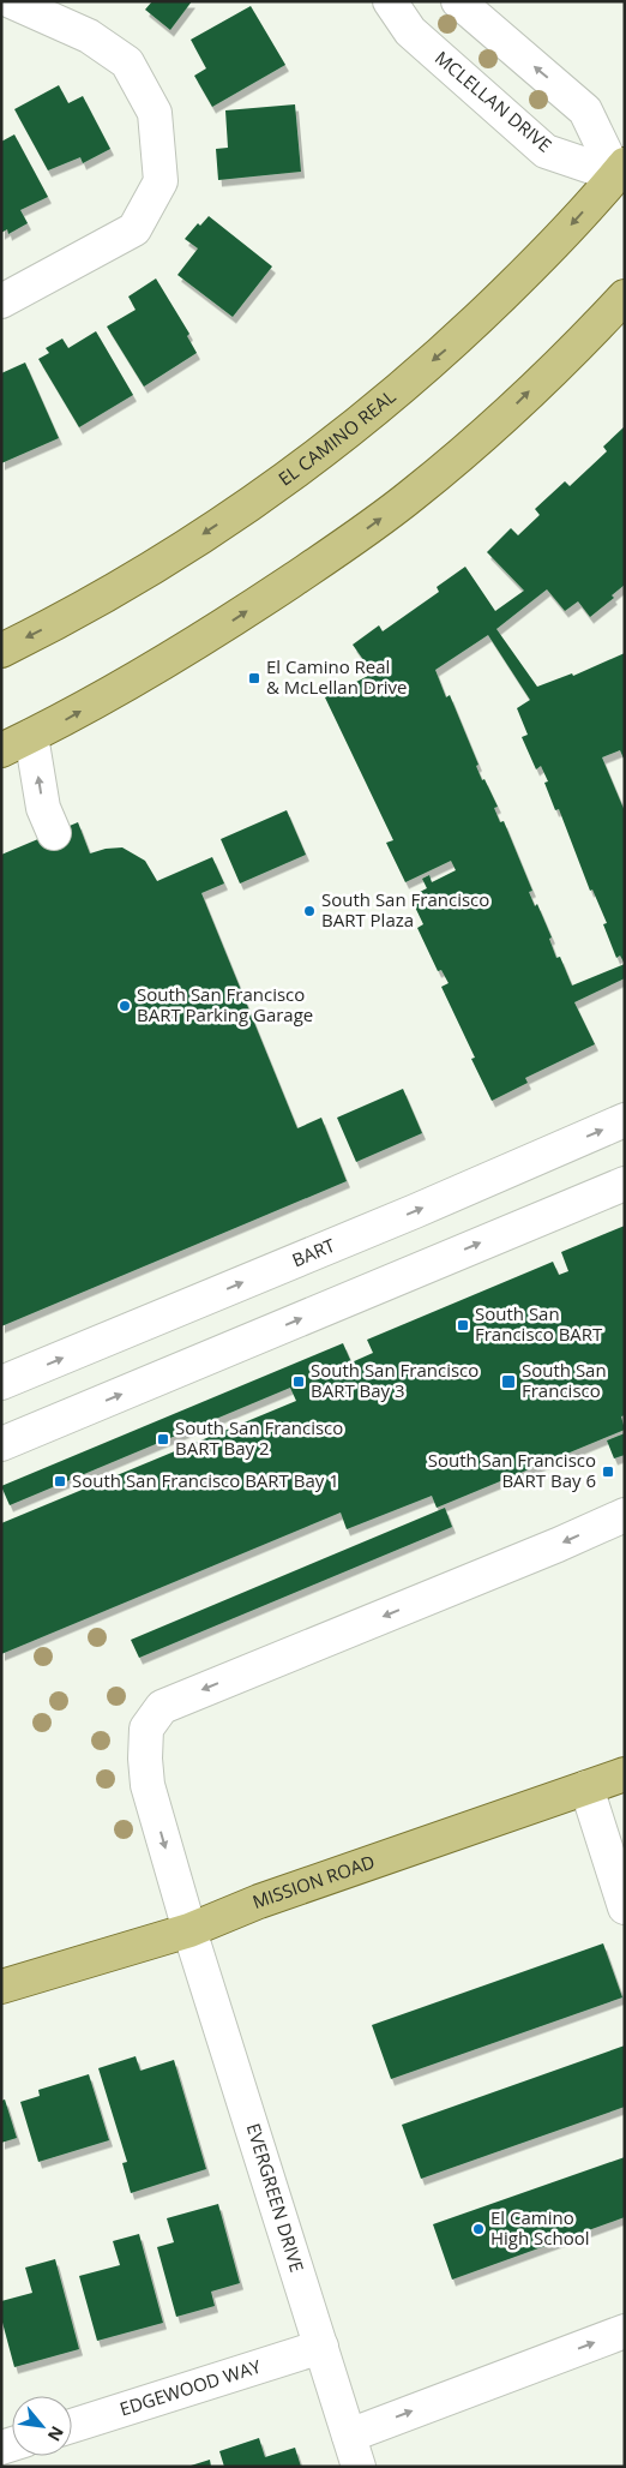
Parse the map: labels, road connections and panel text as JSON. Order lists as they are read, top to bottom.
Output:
{
  "streets": {
    "main road": ["EL CAMINO REAL", "MISSION ROAD"],
    "street": [
      "MCLELLAN DRIVE",
      "BART",
      "EVERGREEN DRIVE",
      "EDGEWOOD WAY"
    ]
  },
  "crossings": [
    ["MCLELLAN DRIVE", "EL CAMINO REAL"],
    ["MISSION ROAD", "EVERGREEN DRIVE"],
    ["EVERGREEN DRIVE", "EDGEWOOD WAY"]
  ],
  "one_way": ["EVERGREEN DRIVE"],
  "places": {
    "transit": [
      "El Camino Real & McLellan Drive",
      "South San Francisco BART",
      "South San Francisco BART Bay 3",
      "South San Francisco",
      "South San Francisco BART Bay 2",
      "South San Francisco BART Bay 6",
      "South San Francisco BART Bay 1"
    ],
    "other": ["South San Francisco BART Plaza", "South San Francisco BART Parking Garage", "El Camino High School"]
  },
  "north": "bottom right"
}
